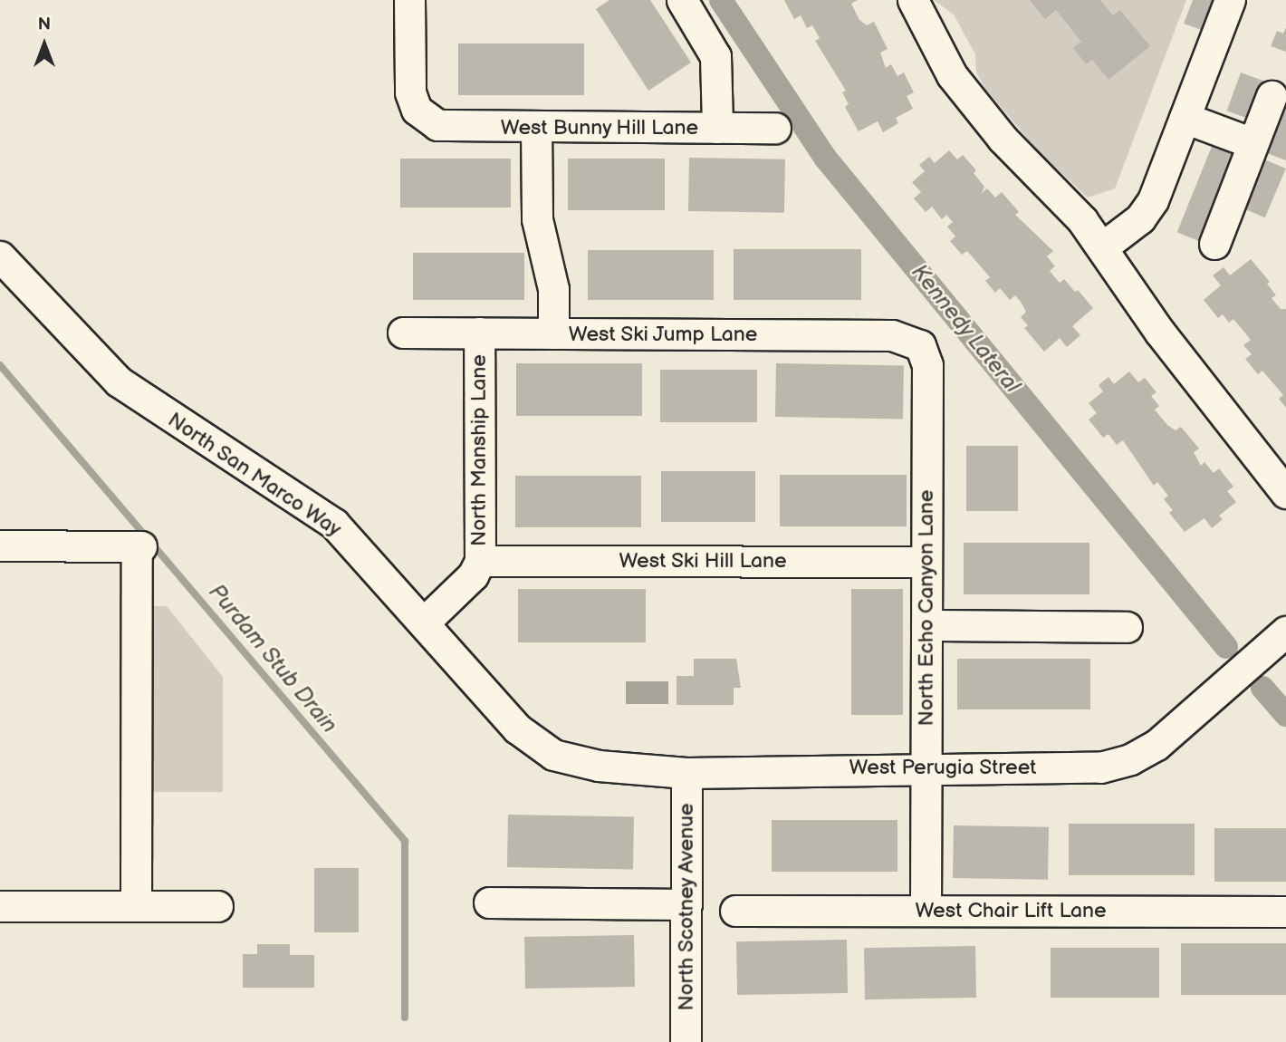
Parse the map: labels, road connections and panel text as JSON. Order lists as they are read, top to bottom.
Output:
{
  "streets": {
    "street": [
      "West Bunny Hill Lane",
      "West Ski Jump Lane",
      "North Manship Lane",
      "North San Marco Way",
      "West Ski Hill Lane",
      "North Echo Canyon Lane",
      "West Perugia Street",
      "North Scotney Avenue",
      "West Chair Lift Lane"
    ]
  },
  "crossings": [
    ["West Ski Jump Lane", "North Manship Lane"],
    ["West Ski Jump Lane", "North Echo Canyon Lane"],
    ["North Manship Lane", "North San Marco Way"],
    ["North Manship Lane", "West Ski Hill Lane"],
    ["North San Marco Way", "West Perugia Street"],
    ["West Ski Hill Lane", "North Echo Canyon Lane"],
    ["North Echo Canyon Lane", "West Perugia Street"],
    ["North Echo Canyon Lane", "West Chair Lift Lane"],
    ["West Perugia Street", "North Scotney Avenue"]
  ],
  "water": ["Kennedy Lateral", "Purdam Stub Drain"],
  "north": "top"
}
